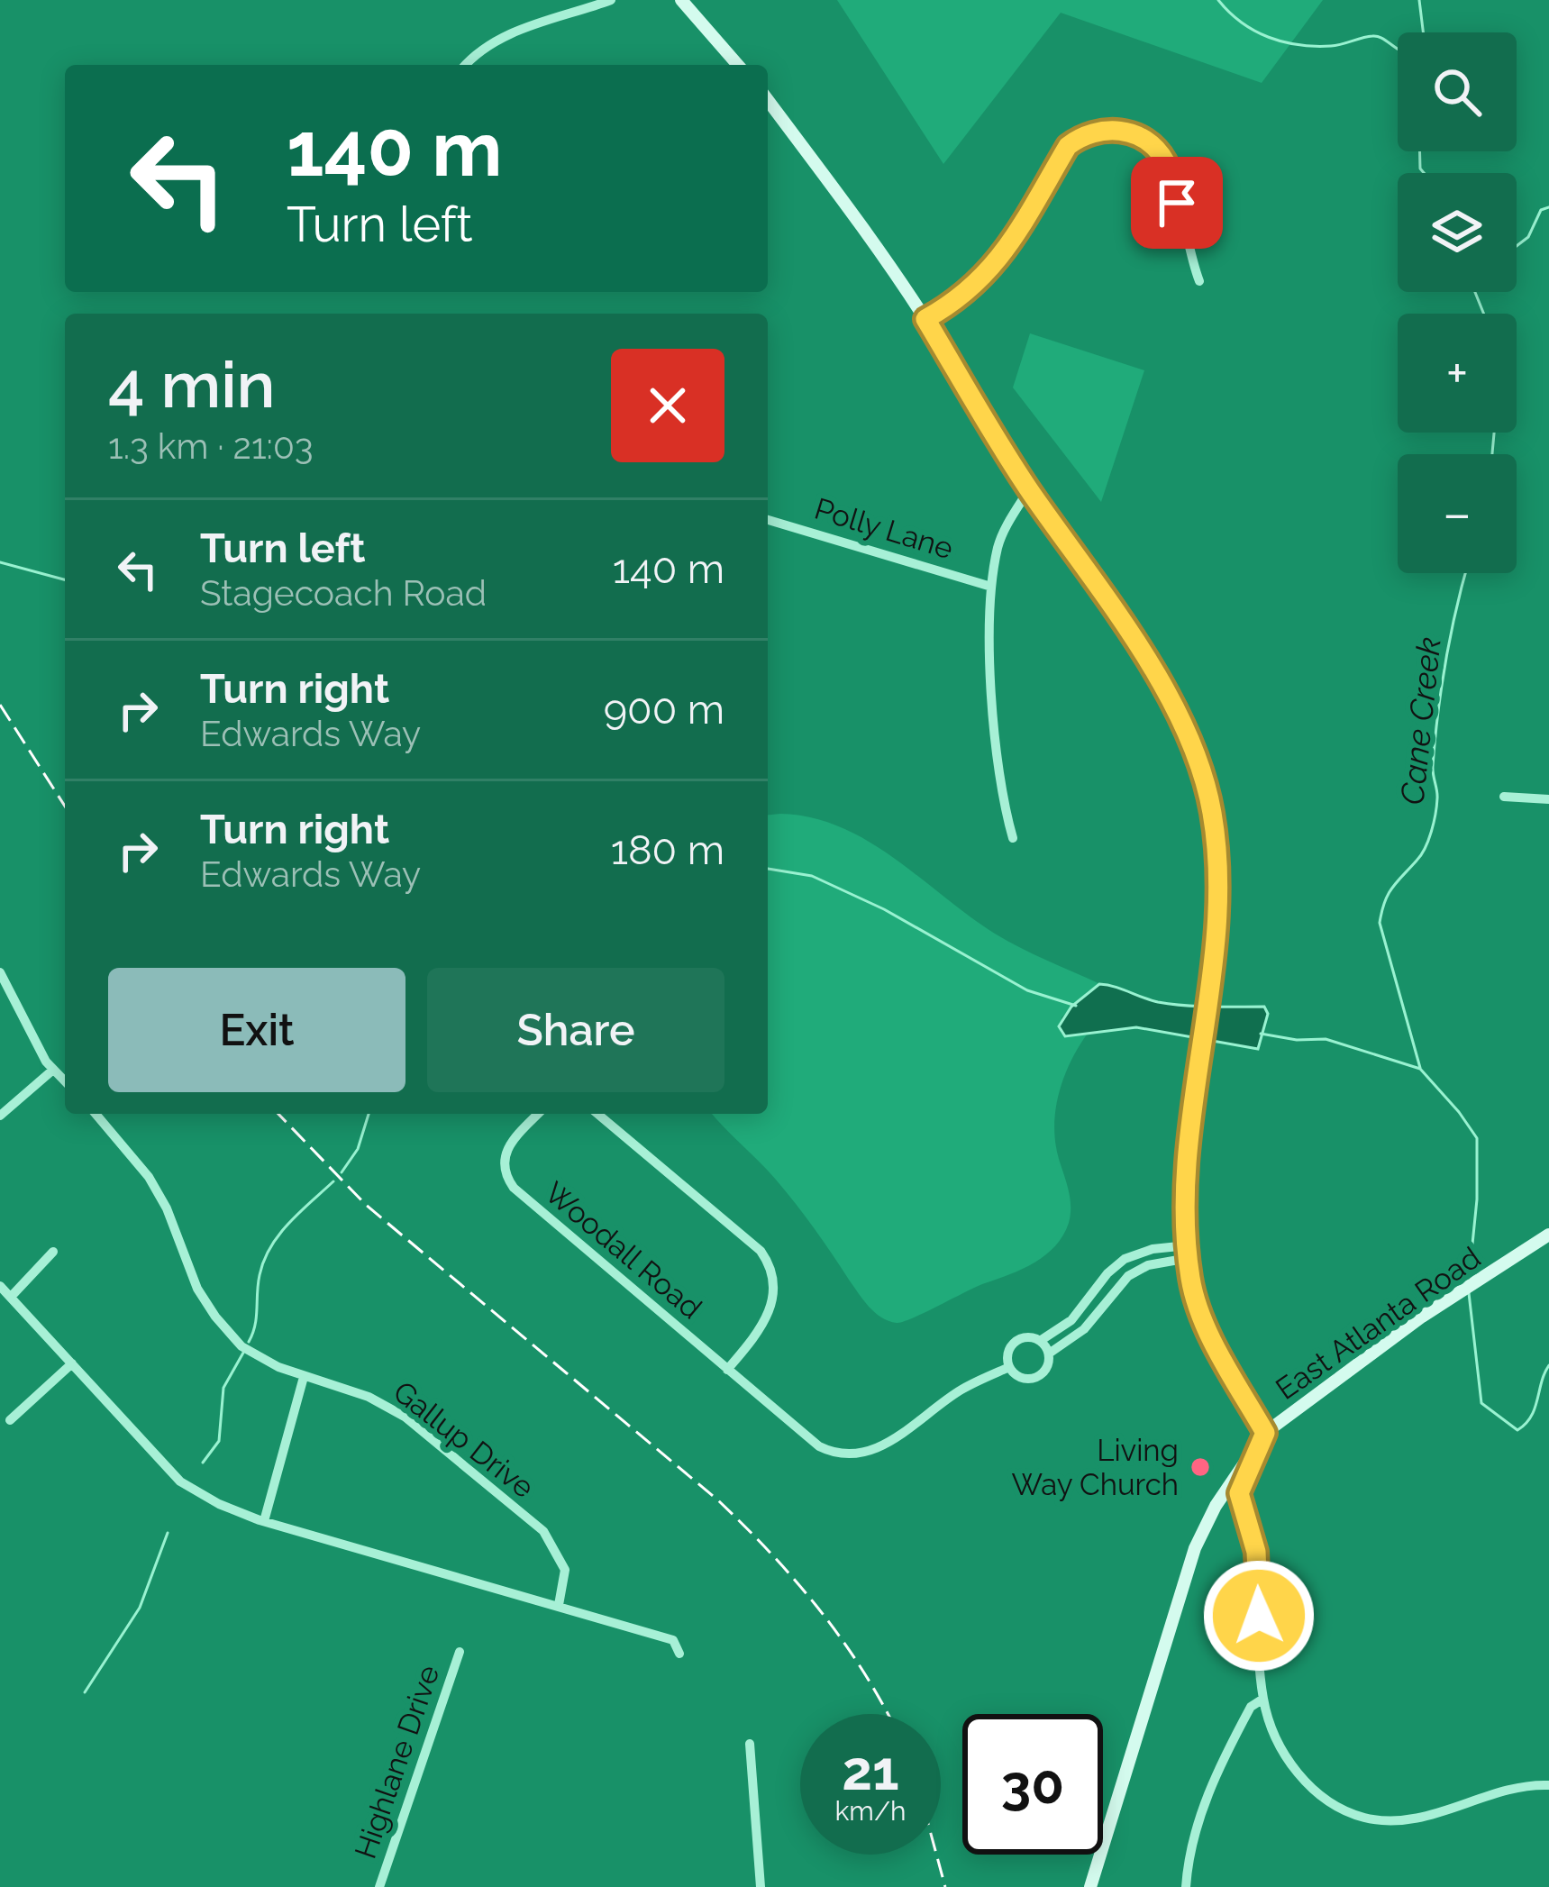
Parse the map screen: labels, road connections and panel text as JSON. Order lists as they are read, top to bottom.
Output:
{
  "streets": {
    "street": [
      "Polly Lane",
      "Woodall Road",
      "East Atlanta Road",
      "Gallup Drive",
      "Highlane Drive"
    ]
  },
  "water": ["Cane Creek"],
  "places": ["Living Way Church"],
  "page": {
    "map_buttons": ["+", "−"],
    "turn": ["140 m", "Turn left"],
    "heading": ["4 min", "1.3 km · 21:03"],
    "list": [
      {
        "name": "Turn left",
        "note": "Stagecoach Road",
        "value": "140 m"
      },
      {
        "name": "Turn right",
        "note": "Edwards Way",
        "value": "900 m"
      },
      {
        "name": "Turn right",
        "note": "Edwards Way",
        "value": "180 m"
      }
    ],
    "buttons": ["Exit", "Share"],
    "speed": "21 km/h",
    "limit": "30"
  }
}
